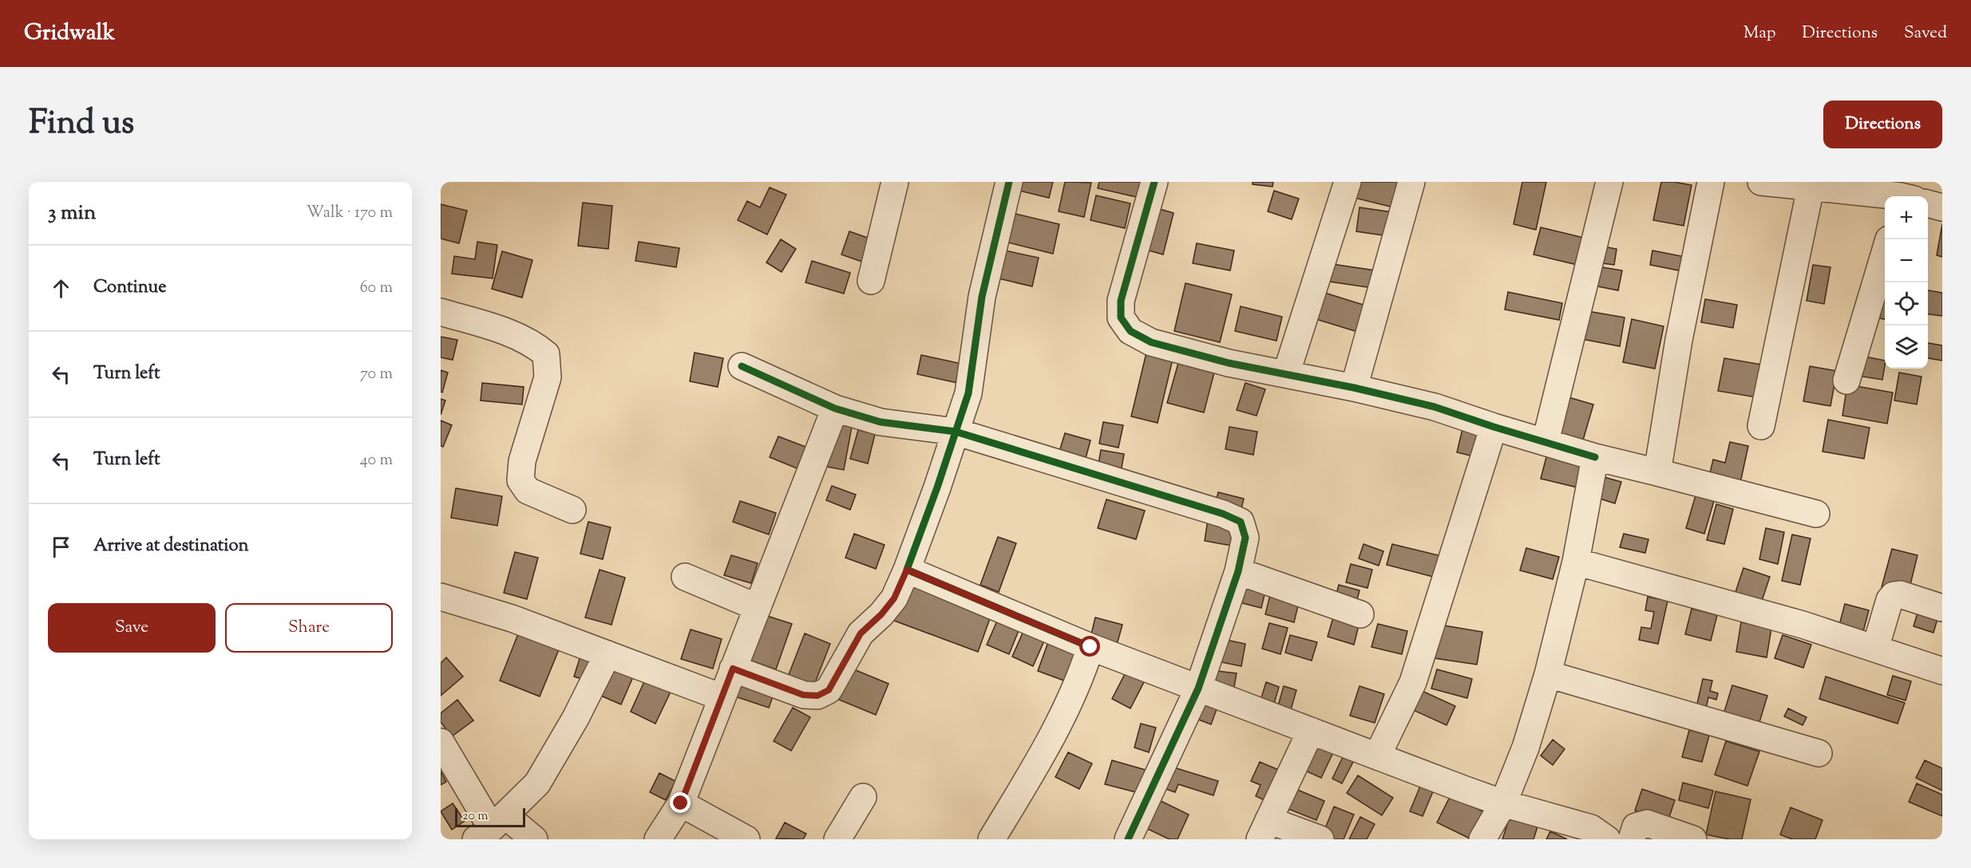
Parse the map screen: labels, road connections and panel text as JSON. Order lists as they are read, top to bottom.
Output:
{
  "scale_bar": "20 m",
  "page": {
    "header": "Gridwalk",
    "nav": ["Map", "Directions", "Saved"],
    "title": "Find us",
    "buttons": [
      "Directions",
      ["Save", "Share"]
    ],
    "heading": ["3 min", "Walk · 170 m"],
    "map_buttons": ["+", "−"],
    "list": [
      ["Continue", "60 m"],
      ["Turn left", "70 m"],
      ["Turn left", "40 m"],
      "Arrive at destination"
    ],
    "scale": "20 m"
  }
}
